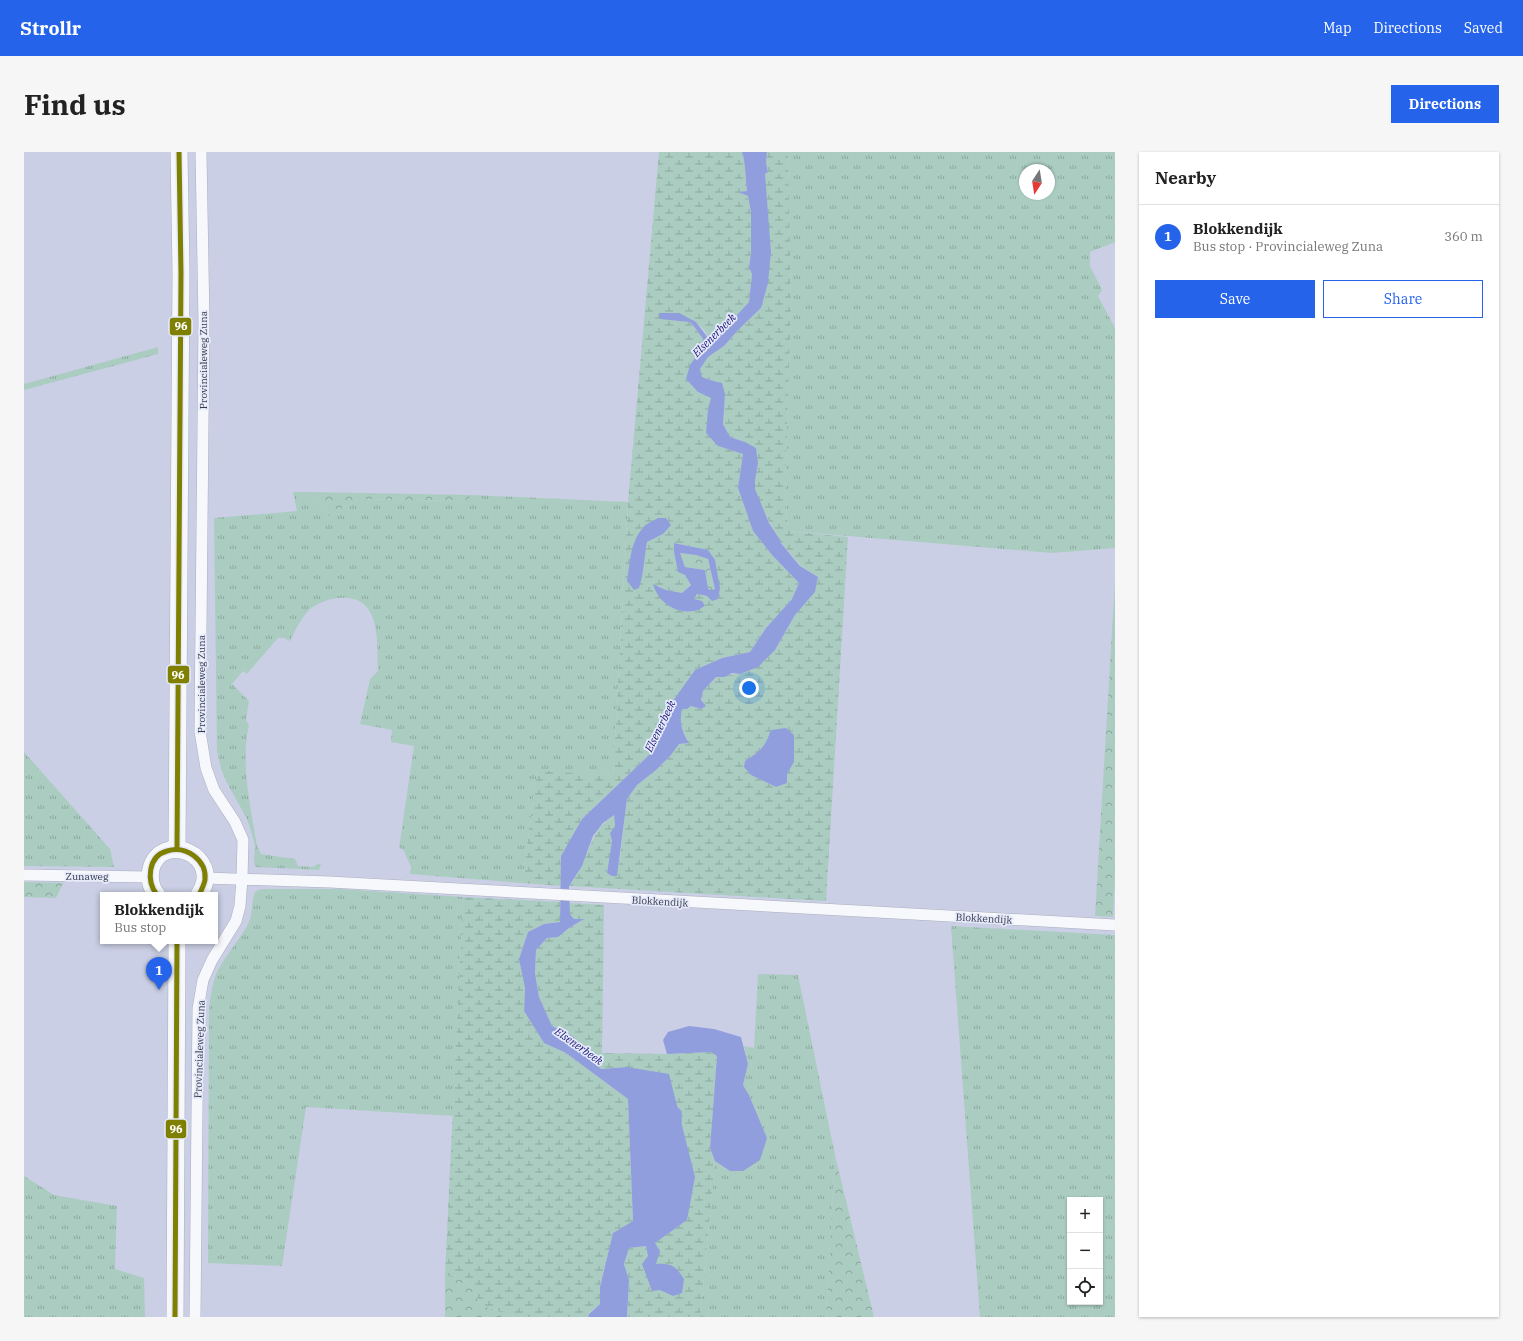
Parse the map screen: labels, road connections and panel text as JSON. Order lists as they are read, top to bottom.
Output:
{
  "streets": {
    "street": ["Provincialeweg Zuna", "Zunaweg", "Blokkendijk"]
  },
  "crossings": [
    ["Provincialeweg Zuna", "Blokkendijk"]
  ],
  "water": ["Elsenerbeek"],
  "lines": ["transit line 96"],
  "north": "bottom",
  "page": {
    "header": "Strollr",
    "nav": ["Map", "Directions", "Saved"],
    "buttons": [
      "Directions",
      ["Save", "Share"]
    ],
    "title": "Find us",
    "heading": "Nearby",
    "list": [
      {
        "mark": "1",
        "name": "Blokkendijk",
        "note": "Bus stop · Provincialeweg Zuna",
        "value": "360 m"
      }
    ],
    "popup": ["Blokkendijk", "Bus stop"],
    "pins": "1",
    "map_buttons": ["+", "−"]
  }
}
